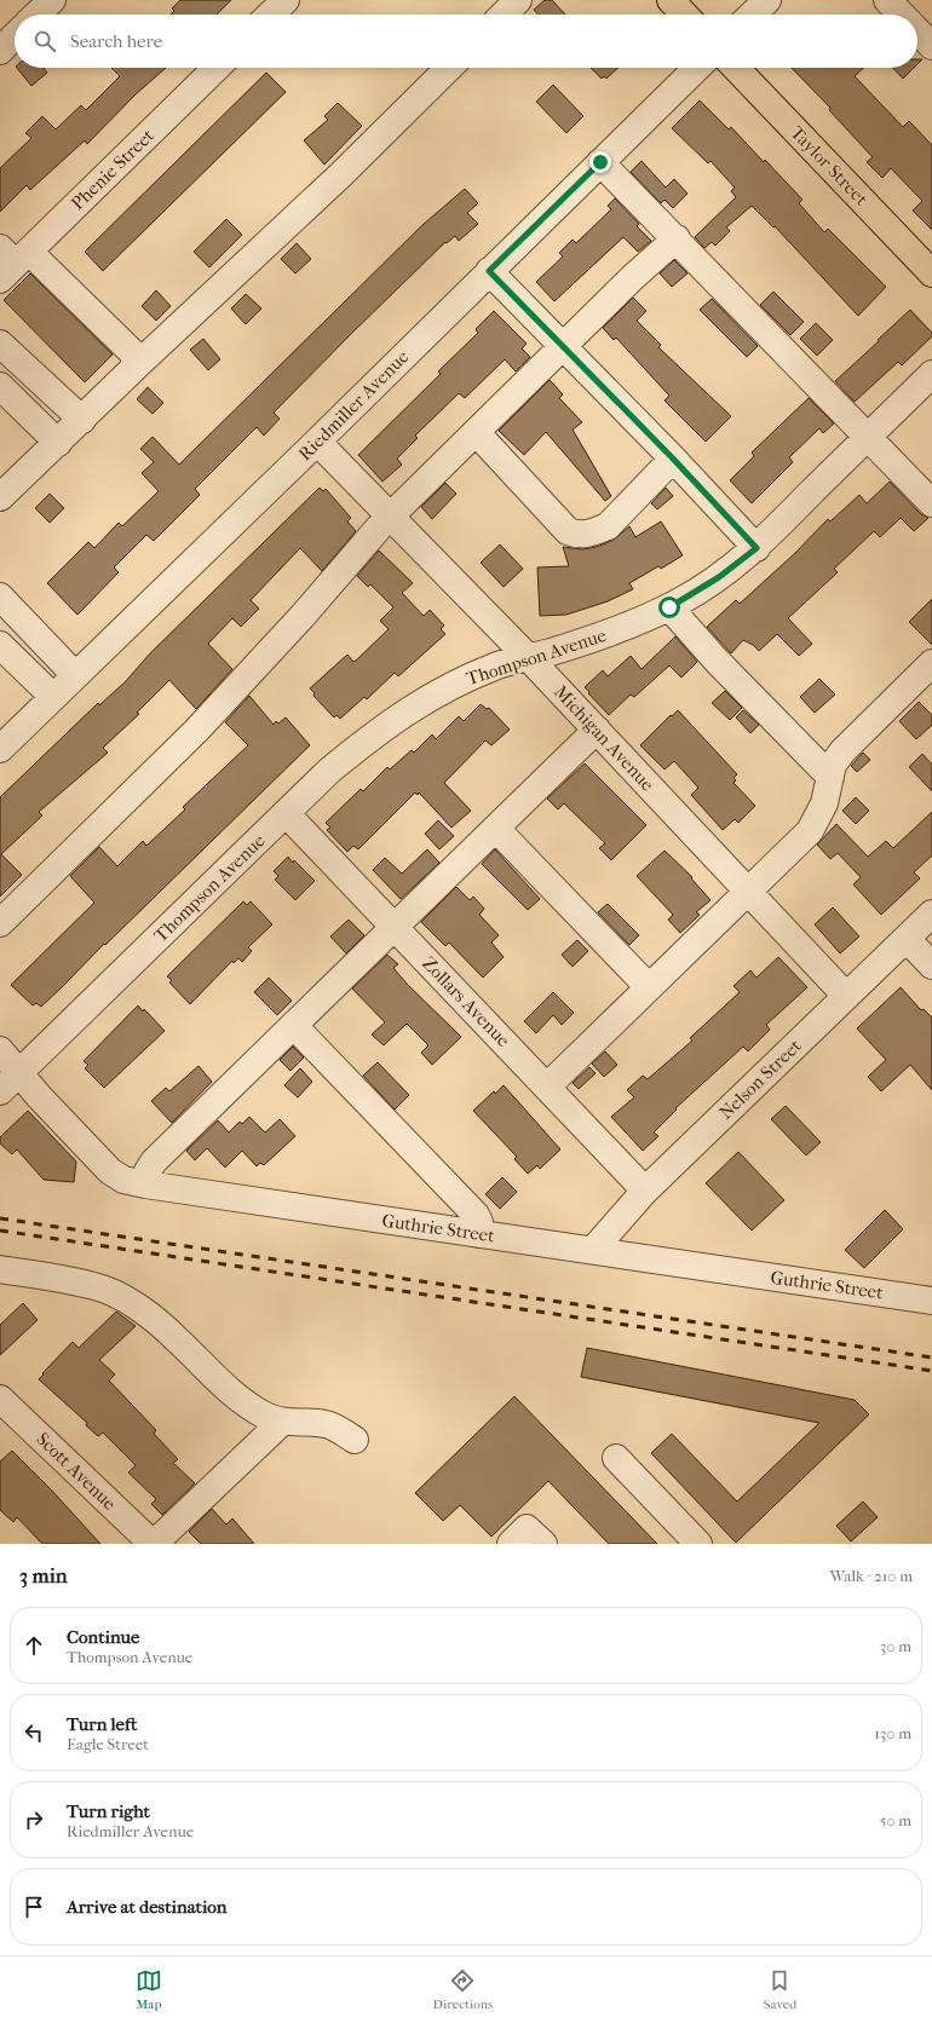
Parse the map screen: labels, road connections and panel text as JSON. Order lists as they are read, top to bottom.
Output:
{
  "streets": {
    "main road": ["Taylor Street"],
    "street": [
      "Phenie Street",
      "Riedmiller Avenue",
      "Thompson Avenue",
      "Michigan Avenue",
      "Zollars Avenue",
      "Nelson Street",
      "Guthrie Street",
      "Scott Avenue"
    ]
  },
  "crossings": [
    ["Riedmiller Avenue", "Michigan Avenue"],
    ["Thompson Avenue", "Michigan Avenue"],
    ["Thompson Avenue", "Zollars Avenue"],
    ["Thompson Avenue", "Guthrie Street"],
    ["Michigan Avenue", "Nelson Street"],
    ["Zollars Avenue", "Nelson Street"],
    ["Nelson Street", "Guthrie Street"]
  ],
  "page": {
    "search": "Search here",
    "heading": ["3 min", "Walk · 210 m"],
    "list": [
      ["Continue", "Thompson Avenue", "30 m"],
      ["Turn left", "Eagle Street", "130 m"],
      ["Turn right", "Riedmiller Avenue", "50 m"],
      "Arrive at destination"
    ],
    "nav": ["Map", "Directions", "Saved"]
  }
}
